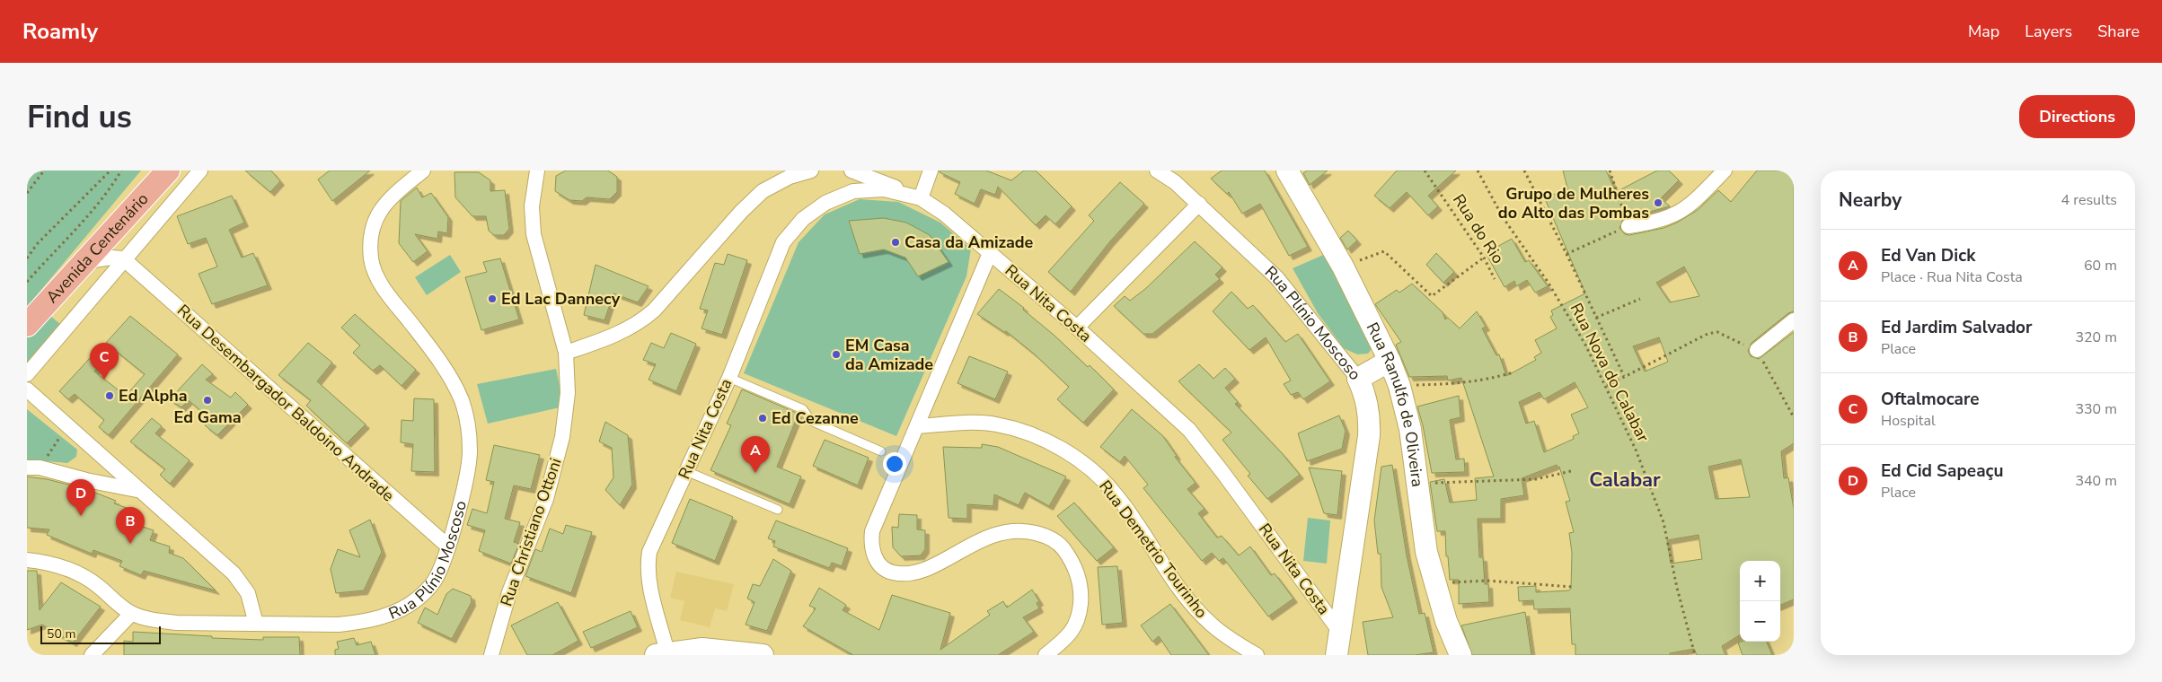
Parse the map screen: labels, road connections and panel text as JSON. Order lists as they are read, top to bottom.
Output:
{
  "streets": {
    "main road": ["Avenida Centenário"],
    "street": [
      "Rua Nita Costa",
      "Rua Plínio Moscoso",
      "Rua Desembargador Baldoino Andrade",
      "Rua Ranulfo de Oliveira",
      "Rua Christiano Ottoni",
      "Rua Demetrio Tourinho"
    ],
    "path": ["Rua do Rio", "Rua Nova do Calabar"]
  },
  "crossings": [
    ["Rua Nita Costa", "Rua Plínio Moscoso"],
    ["Rua Plínio Moscoso", "Rua Desembargador Baldoino Andrade"]
  ],
  "districts": ["Calabar"],
  "places": [
    "Grupo de Mulheres do Alto das Pombas",
    "Casa da Amizade",
    "Ed Lac Dannecy",
    "EM Casa da Amizade",
    "Ed Alpha",
    "Ed Gama",
    "Ed Cezanne"
  ],
  "scale_bar": "50 m",
  "page": {
    "header": "Roamly",
    "nav": ["Map", "Layers", "Share"],
    "buttons": "Directions",
    "title": "Find us",
    "heading": ["Nearby", "4 results"],
    "list": [
      {
        "mark": "A",
        "name": "Ed Van Dick",
        "note": "Place · Rua Nita Costa",
        "value": "60 m"
      },
      {
        "mark": "B",
        "name": "Ed Jardim Salvador",
        "note": "Place",
        "value": "320 m"
      },
      {
        "mark": "C",
        "name": "Oftalmocare",
        "note": "Hospital",
        "value": "330 m"
      },
      {
        "mark": "D",
        "name": "Ed Cid Sapeaçu",
        "note": "Place",
        "value": "340 m"
      }
    ],
    "pins": [
      "C",
      "A",
      "D",
      "B"
    ],
    "map_buttons": ["+", "−"],
    "scale": "50 m"
  }
}
